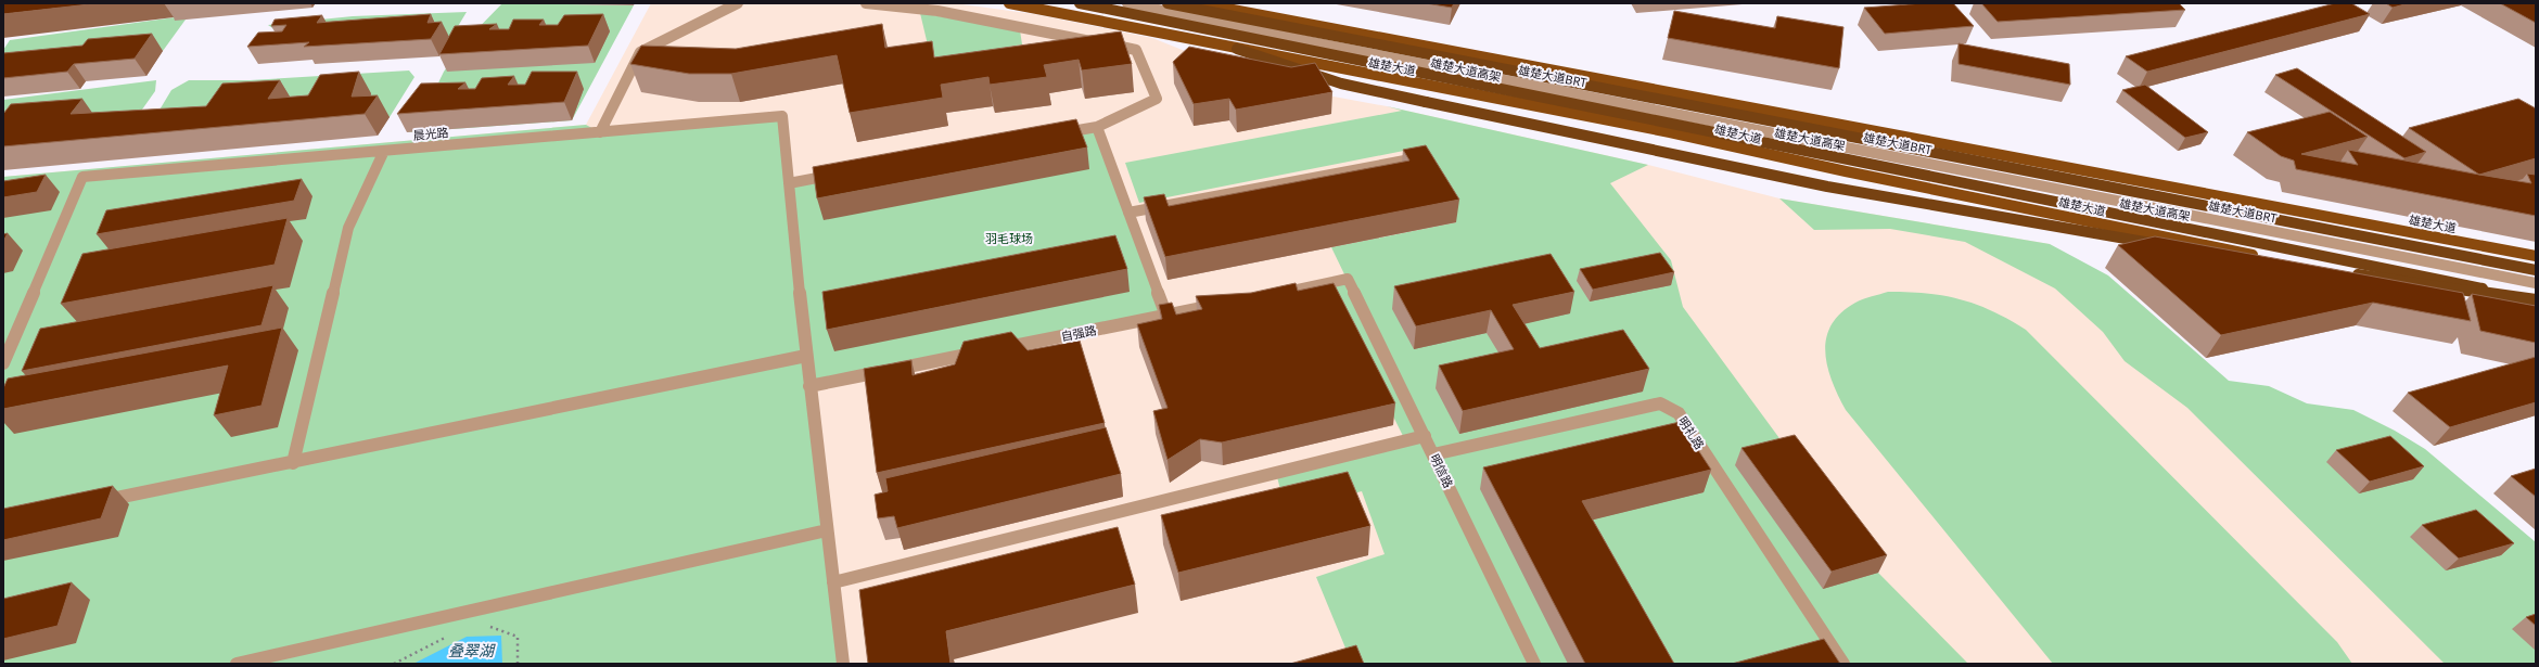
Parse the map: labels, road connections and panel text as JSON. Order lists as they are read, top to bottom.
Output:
{
  "streets": {
    "highway": ["雄楚大道高架"],
    "main road": ["雄楚大道"],
    "street": [
      "雄楚大道BRT",
      "晨光路",
      "自强路",
      "明礼路",
      "明信路"
    ]
  },
  "crossings": [
    ["明礼路", "明信路"]
  ],
  "water": ["叠翠湖"],
  "parks": ["羽毛球场"]
}
